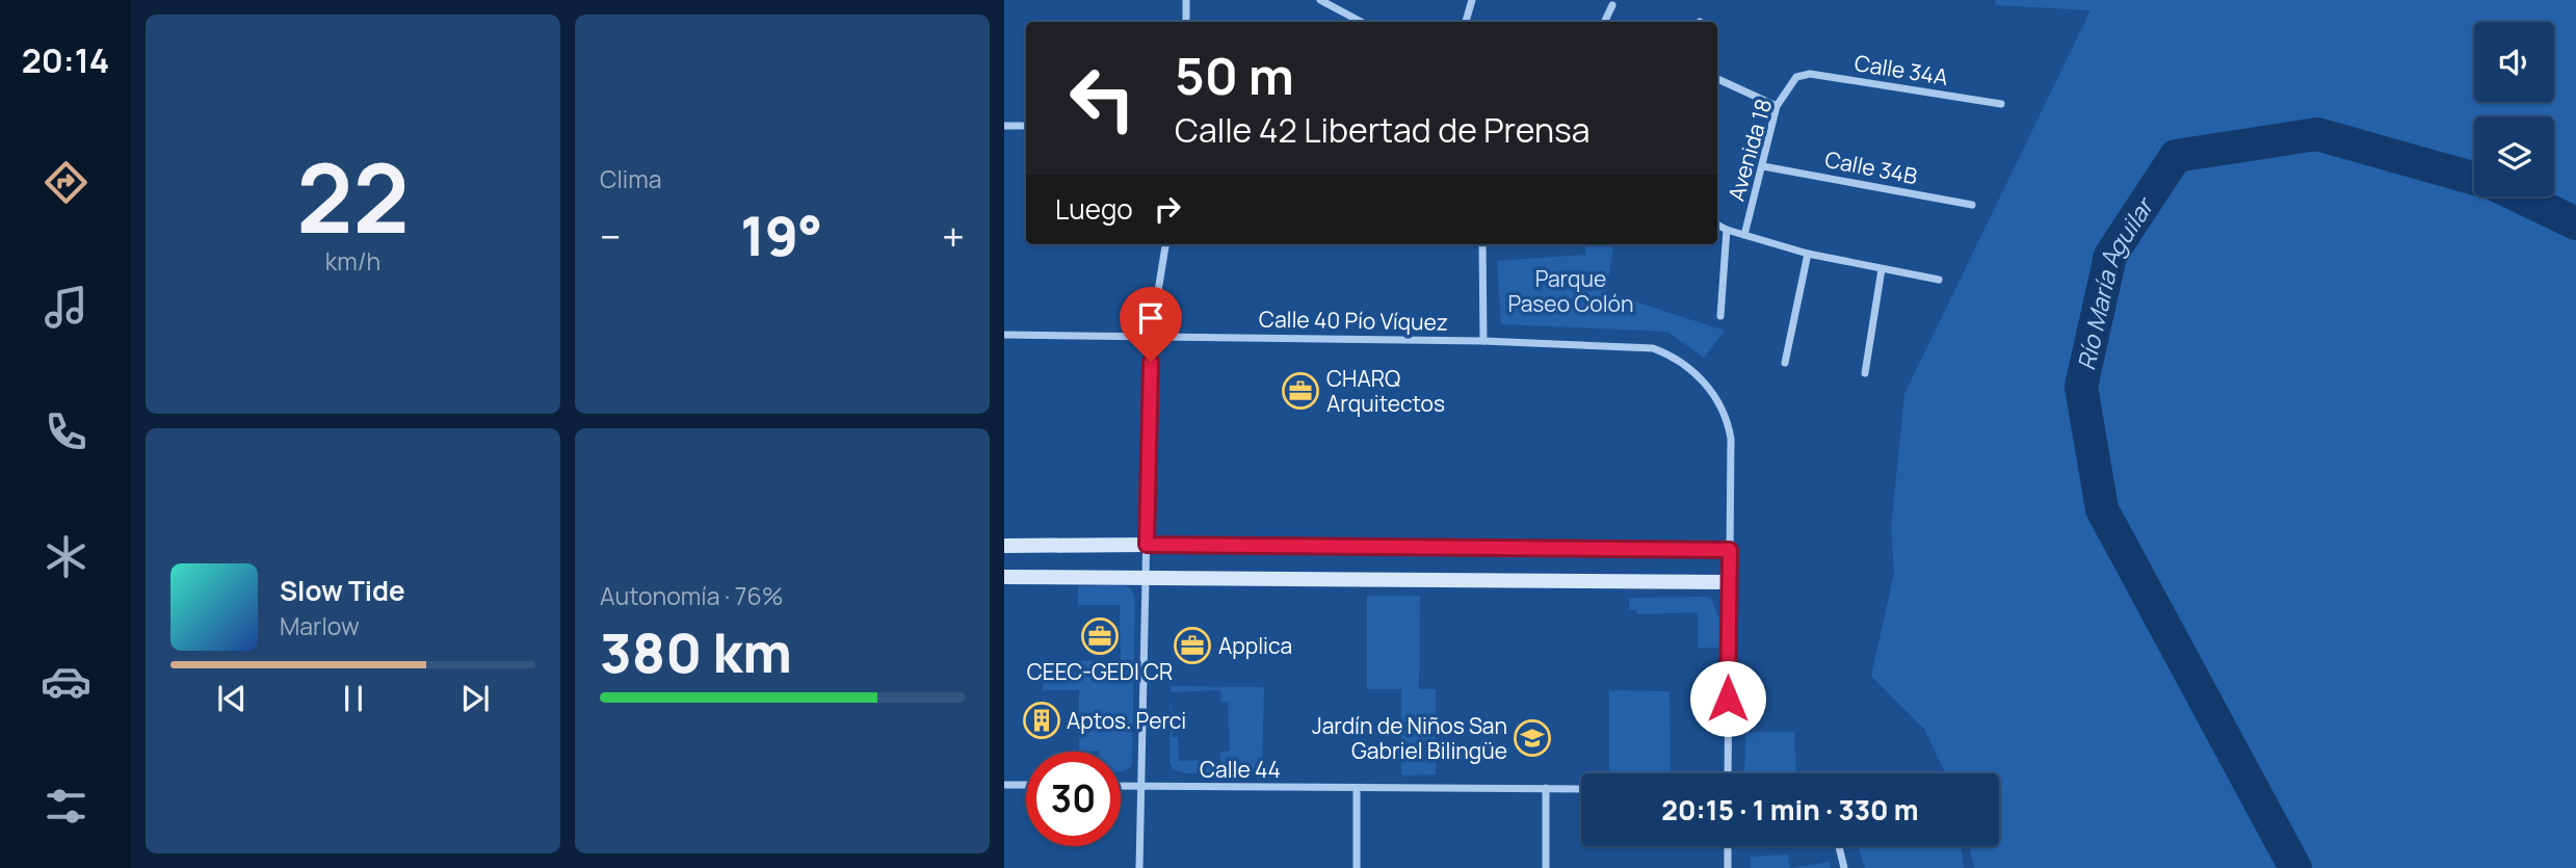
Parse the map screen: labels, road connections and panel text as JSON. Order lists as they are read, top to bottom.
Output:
{
  "streets": {
    "street": [
      "Calle 34A",
      "Avenida 18",
      "Calle 34B",
      "Calle 40 Pío Víquez",
      "Calle 44"
    ]
  },
  "crossings": [
    ["Calle 34A", "Avenida 18"],
    ["Avenida 18", "Calle 34B"]
  ],
  "water": ["Río María Aguilar"],
  "parks": ["Parque Paseo Colón"],
  "places": {
    "office": ["CHARQ Arquitectos", "CEEC-GEDI CR", "Applica"],
    "building": ["Aptos. Perci"],
    "school or university": ["Jardín de Niños San Gabriel Bilingüe"]
  },
  "page": {
    "tabs": "20:14",
    "tile": [
      ["22", "km/h"],
      "Clima",
      ["Autonomía · 76%", "380 km"]
    ],
    "turn": ["50 m", "Calle 42 Libertad de Prensa"],
    "then": "Luego",
    "heat": ["−", "19°", "+"],
    "song": ["Slow Tide", "Marlow"],
    "limit": "30",
    "trip": "20:15 · 1 min · 330 m"
  }
}
